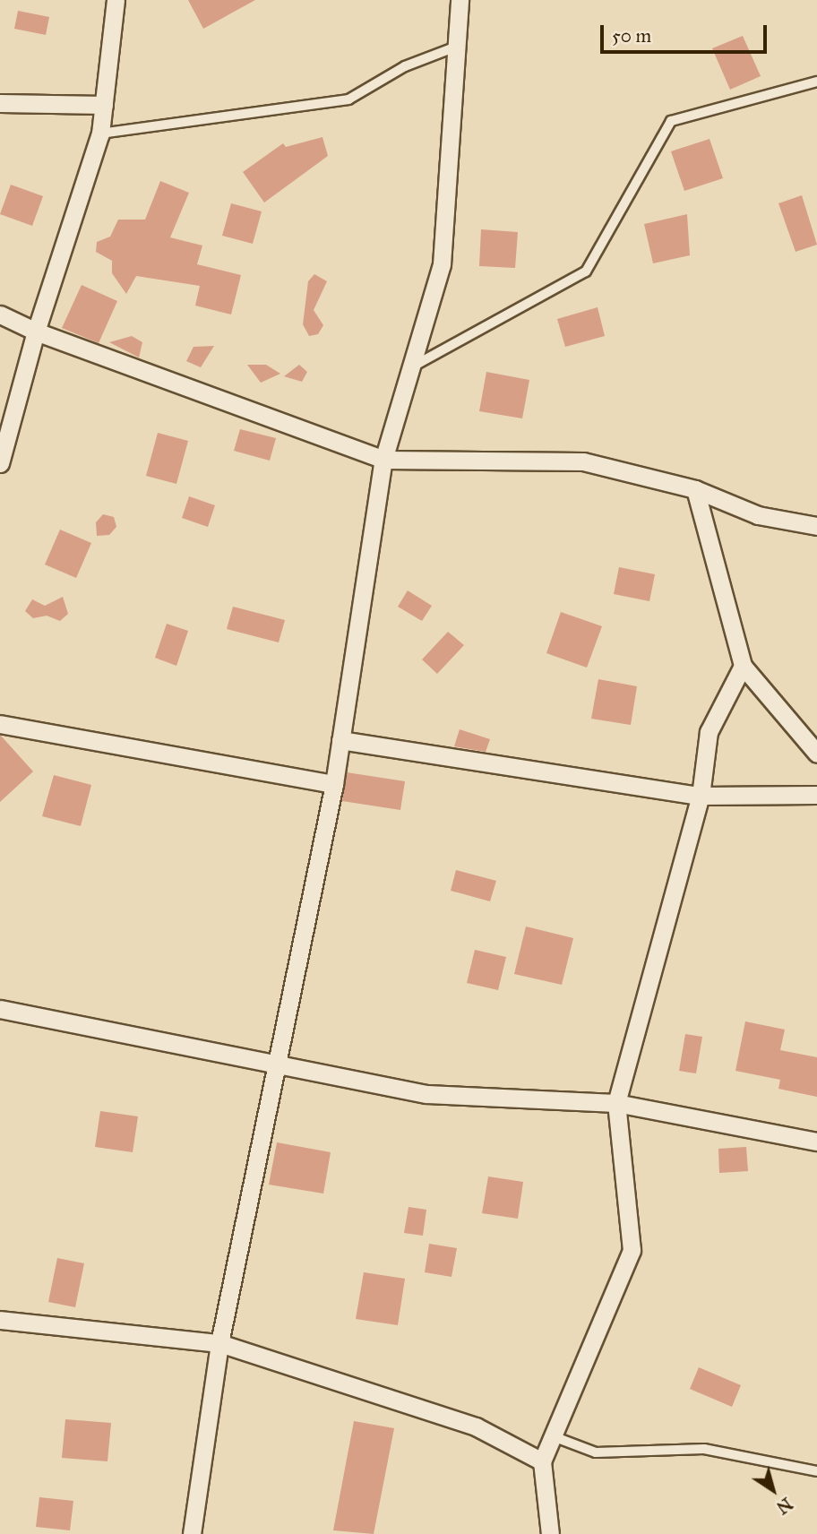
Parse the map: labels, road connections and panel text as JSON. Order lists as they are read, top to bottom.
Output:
{
  "scale_bar": "50 m",
  "north": "bottom right"
}
